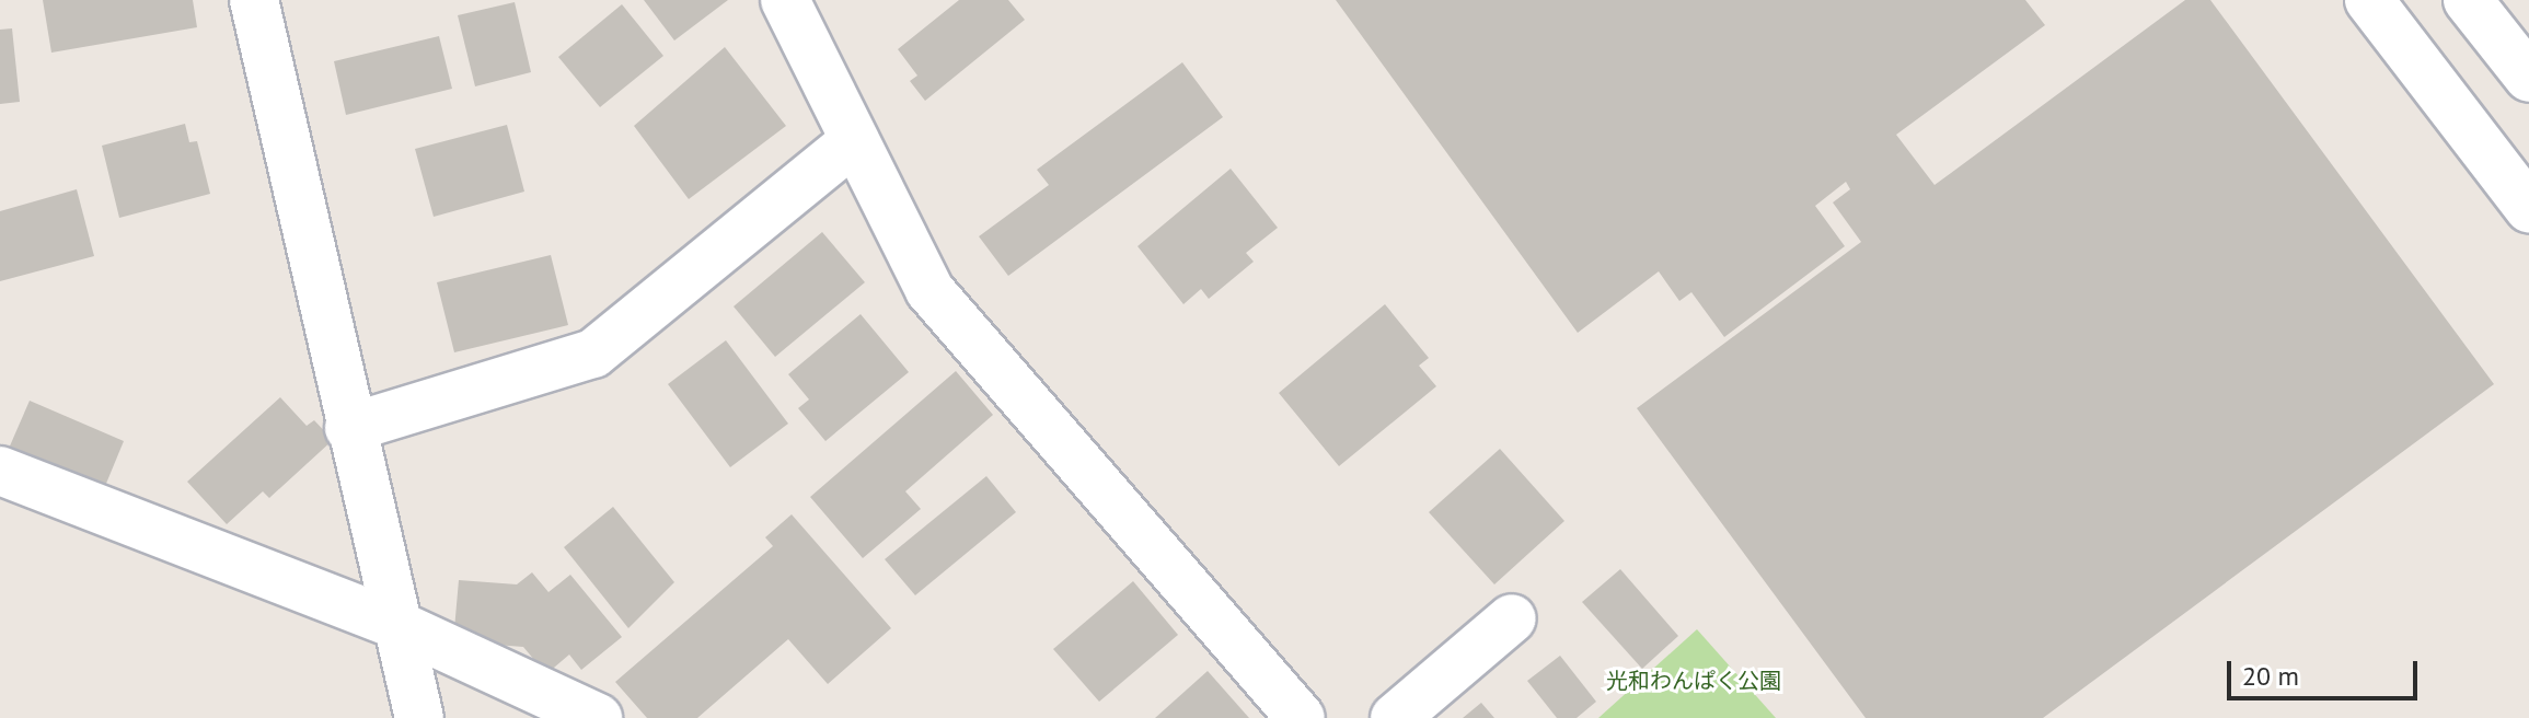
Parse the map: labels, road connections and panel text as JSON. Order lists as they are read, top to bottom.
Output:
{
  "parks": ["光和わんぱく公園"],
  "scale_bar": "20 m"
}
